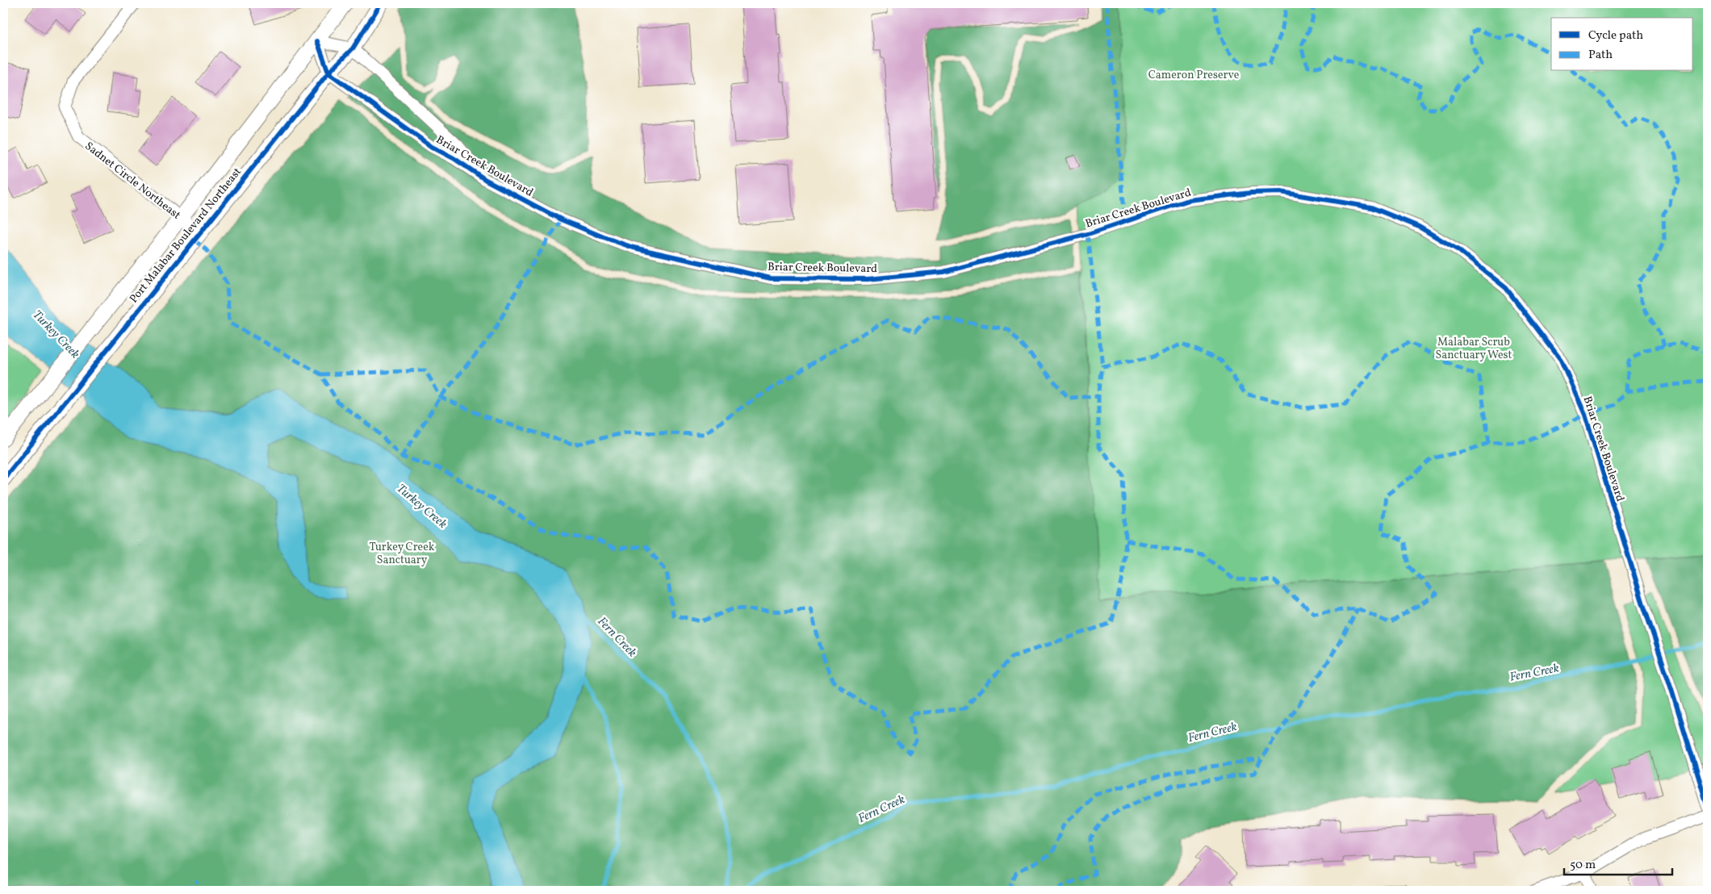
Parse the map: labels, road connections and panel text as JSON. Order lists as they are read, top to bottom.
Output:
{
  "streets": {
    "street": ["Briar Creek Boulevard", "Sadnet Circle Northeast", "Port Malabar Boulevard Northeast"]
  },
  "crossings": [
    ["Briar Creek Boulevard", "Port Malabar Boulevard Northeast"],
    ["Sadnet Circle Northeast", "Port Malabar Boulevard Northeast"]
  ],
  "water": ["Turkey Creek", "Fern Creek"],
  "parks": ["Cameron Preserve", "Malabar Scrub Sanctuary West", "Turkey Creek Sanctuary"],
  "legend": ["Cycle path", "Path"],
  "scale_bar": "50 m"
}
